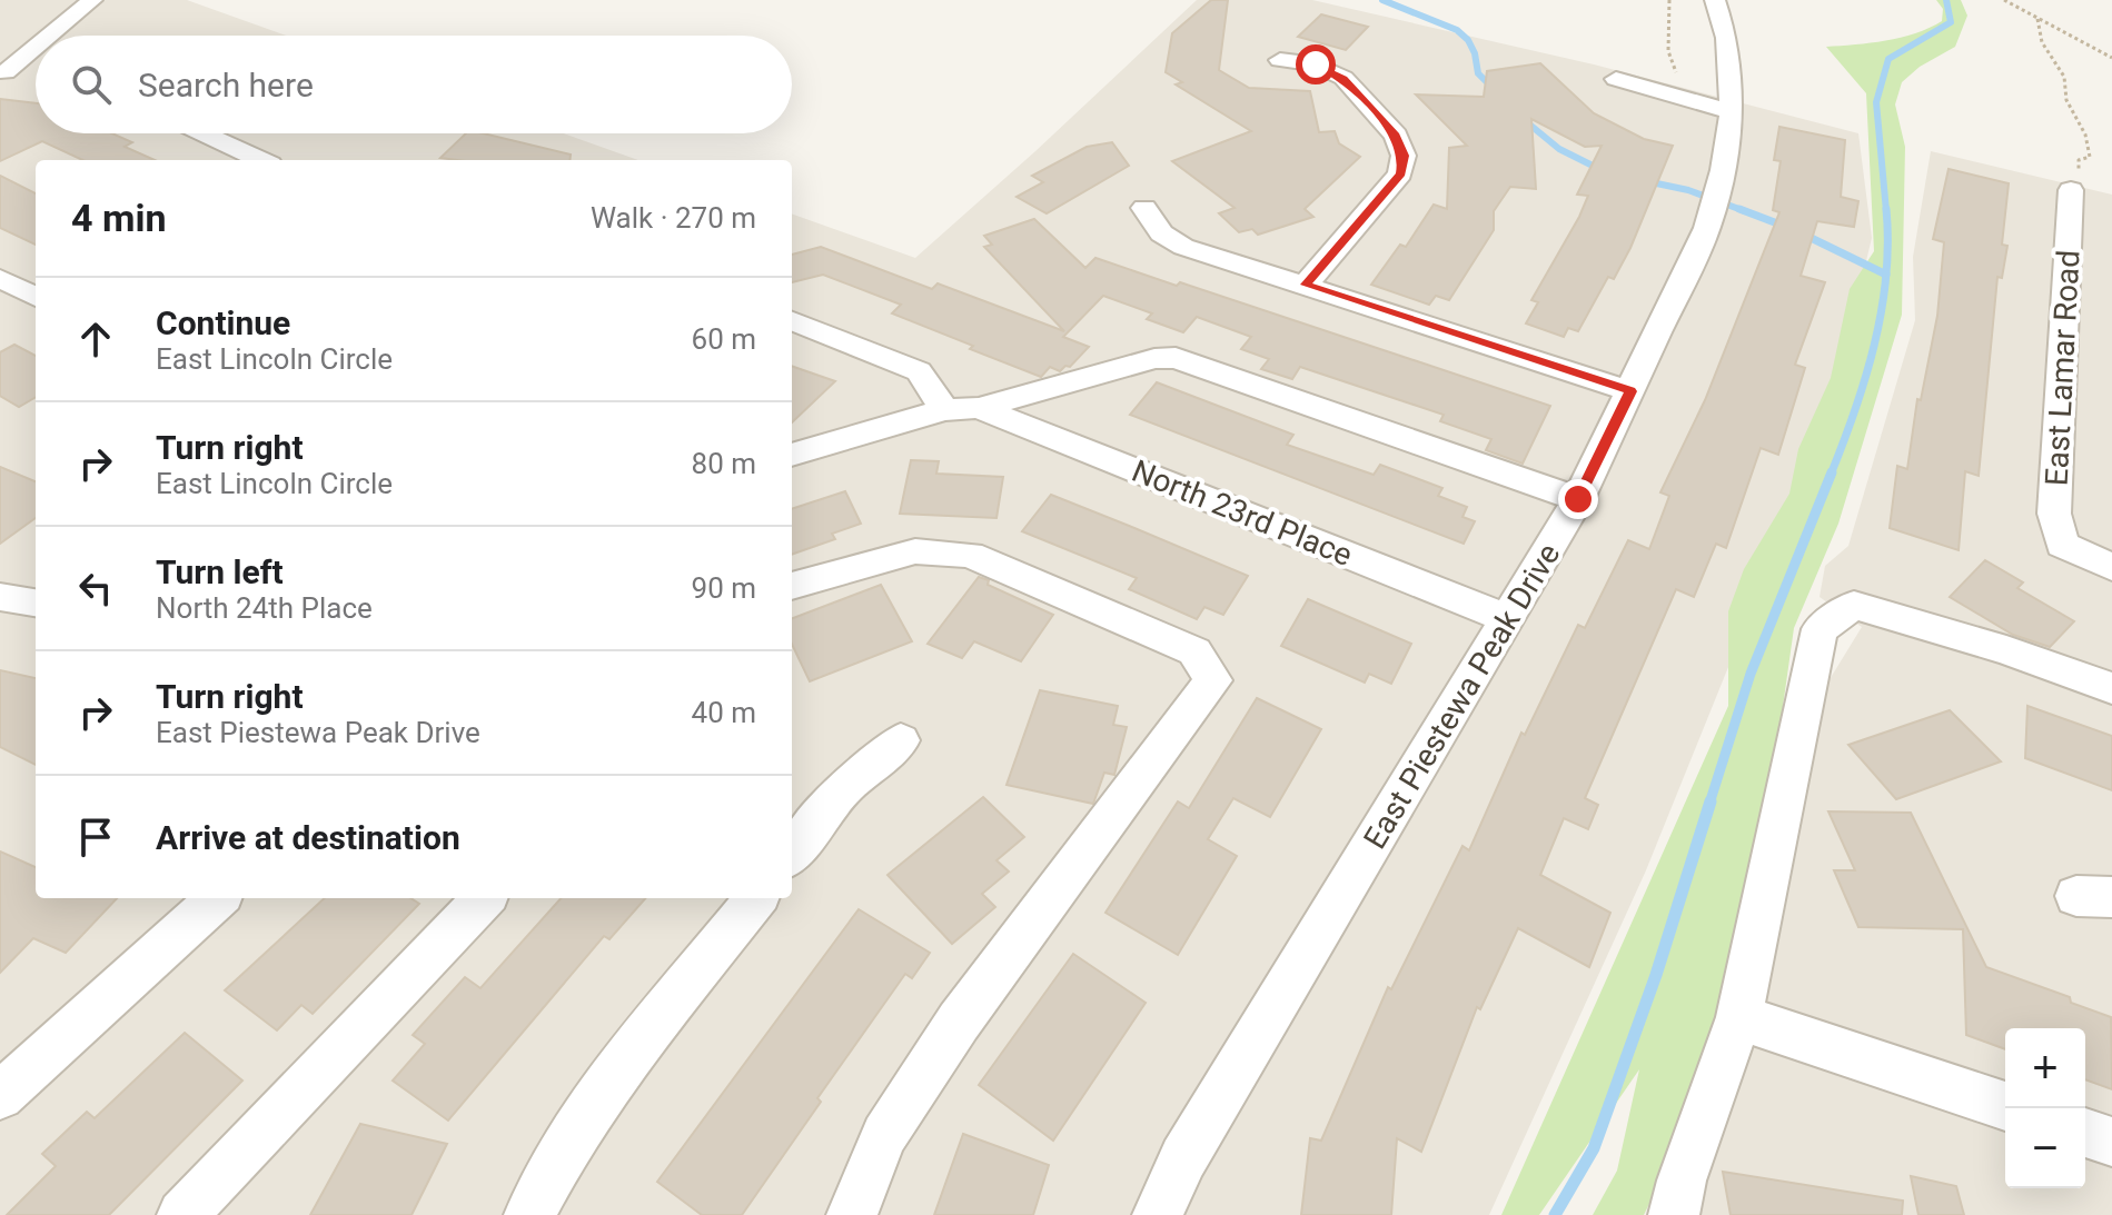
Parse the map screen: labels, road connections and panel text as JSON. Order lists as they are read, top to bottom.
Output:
{
  "streets": {
    "street": ["East Lamar Road", "North 23rd Place", "East Piestewa Peak Drive"]
  },
  "crossings": [
    ["North 23rd Place", "East Piestewa Peak Drive"]
  ],
  "page": {
    "search": "Search here",
    "heading": ["4 min", "Walk · 270 m"],
    "list": [
      ["Continue", "East Lincoln Circle", "60 m"],
      ["Turn right", "East Lincoln Circle", "80 m"],
      ["Turn left", "North 24th Place", "90 m"],
      ["Turn right", "East Piestewa Peak Drive", "40 m"],
      "Arrive at destination"
    ],
    "map_buttons": ["+", "−"]
  }
}
